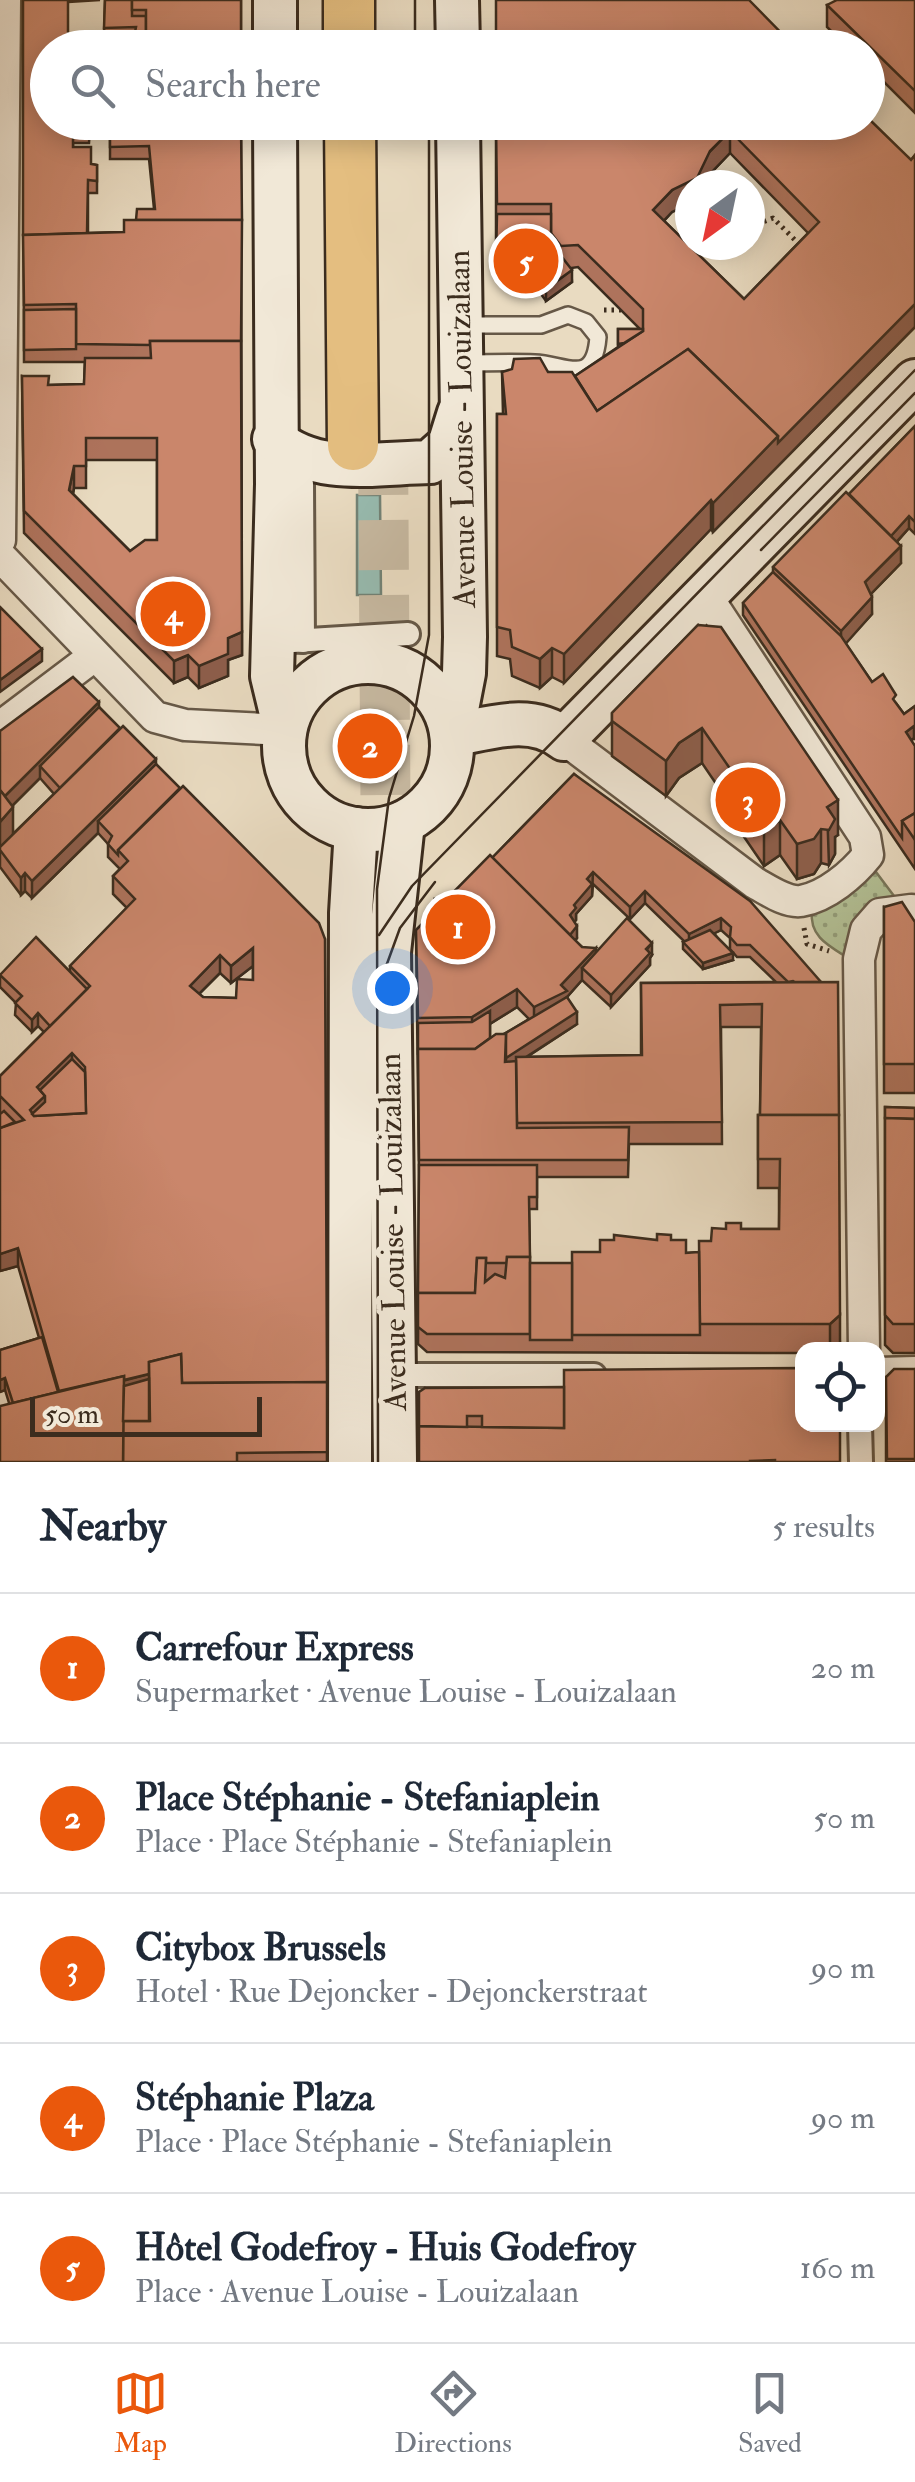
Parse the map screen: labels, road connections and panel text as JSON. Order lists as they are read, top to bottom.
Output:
{
  "streets": {
    "main road": ["Avenue Louise - Louizalaan"]
  },
  "scale_bar": "50 m",
  "north": "bottom left",
  "page": {
    "search": "Search here",
    "pins": [
      "5",
      "4",
      "2",
      "3",
      "1"
    ],
    "scale": "50 m",
    "heading": ["Nearby", "5 results"],
    "list": [
      {
        "mark": "1",
        "name": "Carrefour Express",
        "note": "Supermarket · Avenue Louise - Louizalaan",
        "value": "20 m"
      },
      {
        "mark": "2",
        "name": "Place Stéphanie - Stefaniaplein",
        "note": "Place · Place Stéphanie - Stefaniaplein",
        "value": "50 m"
      },
      {
        "mark": "3",
        "name": "Citybox Brussels",
        "note": "Hotel · Rue Dejoncker - Dejonckerstraat",
        "value": "90 m"
      },
      {
        "mark": "4",
        "name": "Stéphanie Plaza",
        "note": "Place · Place Stéphanie - Stefaniaplein",
        "value": "90 m"
      },
      {
        "mark": "5",
        "name": "Hôtel Godefroy - Huis Godefroy",
        "note": "Place · Avenue Louise - Louizalaan",
        "value": "160 m"
      }
    ],
    "nav": ["Map", "Directions", "Saved"]
  }
}
